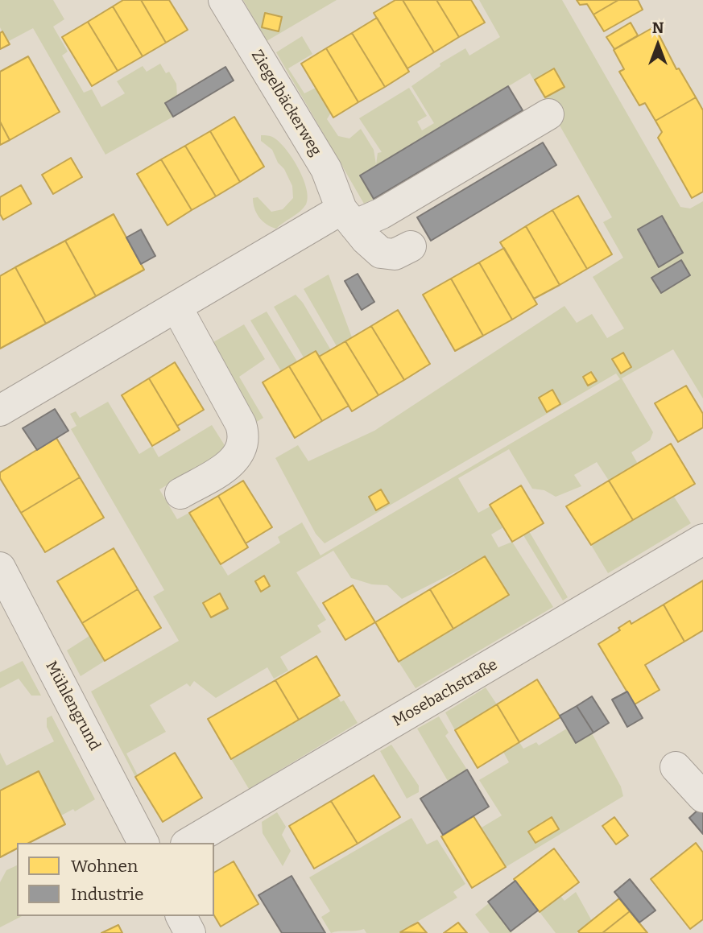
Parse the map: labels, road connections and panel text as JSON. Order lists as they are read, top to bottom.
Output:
{
  "streets": {
    "street": ["Ziegelbäckerweg", "Mosebachstraße", "Mühlengrund"]
  },
  "legend": ["Wohnen", "Industrie"],
  "north": "top"
}
